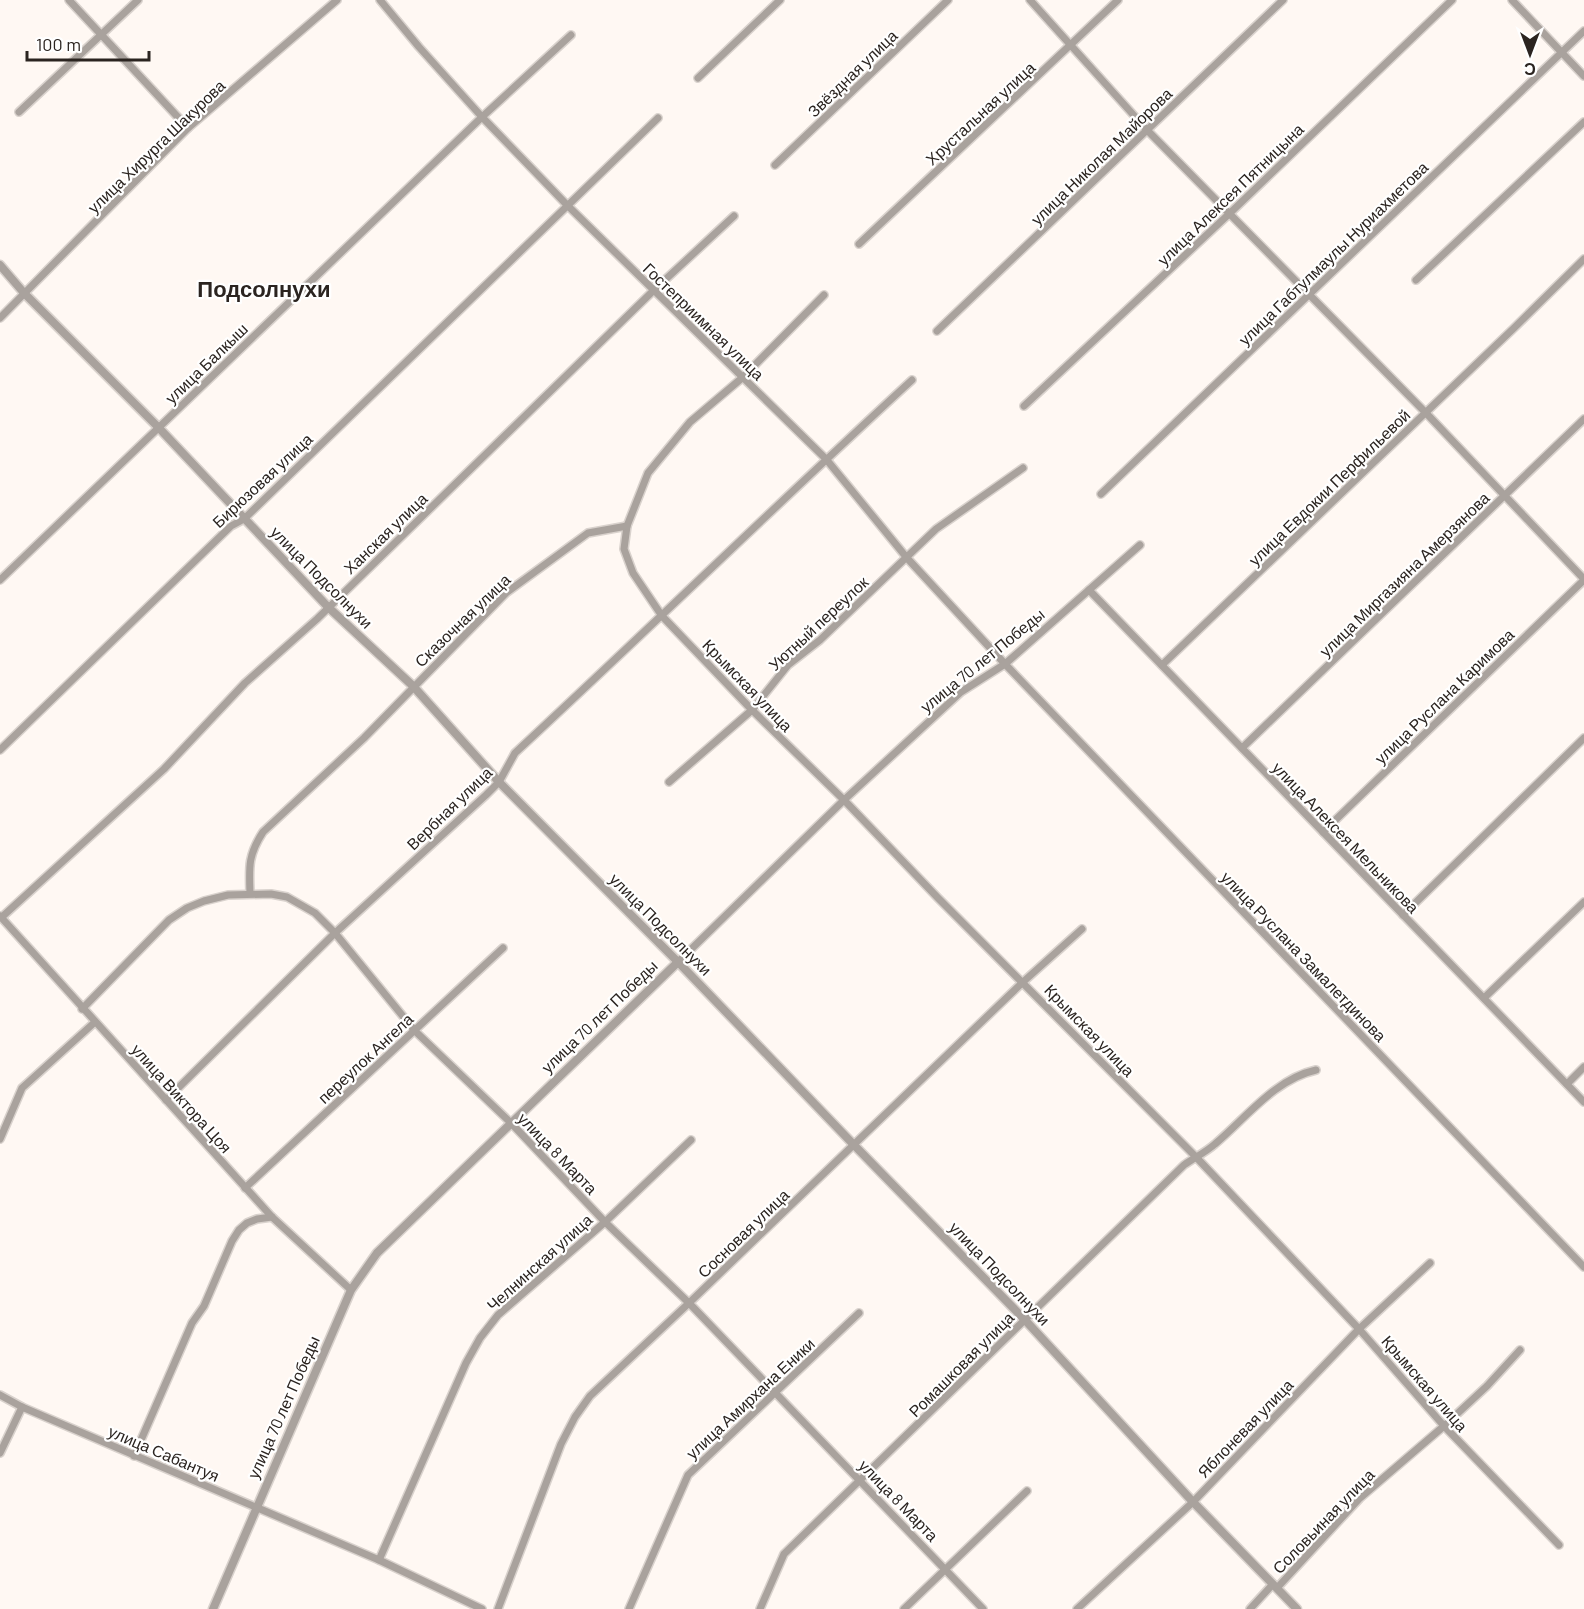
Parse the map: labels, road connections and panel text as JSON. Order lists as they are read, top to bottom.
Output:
{
  "streets": {
    "street": [
      "Звёздная улица",
      "Хрустальная улица",
      "улица Хирурга Шакурова",
      "улица Николая Майорова",
      "улица Алексея Пятницына",
      "улица Габтулмаулы Нуриахметова",
      "Гостеприимная улица",
      "улица Балкыш",
      "Бирюзовая улица",
      "улица Евдокии Перфильевой",
      "Ханская улица",
      "улица Миргазияна Амерзянова",
      "улица Подсолнухи",
      "Сказочная улица",
      "Уютный переулок",
      "улица 70 лет Победы",
      "Крымская улица",
      "улица Руслана Каримова",
      "Вербная улица",
      "улица Алексея Мельникова",
      "улица Руслана Замалетдинова",
      "переулок Ангела",
      "улица Виктора Цоя",
      "улица 8 Марта",
      "Сосновая улица",
      "Челнинская улица",
      "Ромашковая улица",
      "улица Амирхана Еники",
      "Яблоневая улица",
      "улица Сабантуя",
      "Соловьиная улица"
    ]
  },
  "crossings": [
    ["улица Хирурга Шакурова", "улица Подсолнухи"],
    ["Гостеприимная улица", "улица Балкыш"],
    ["Гостеприимная улица", "Бирюзовая улица"],
    ["Гостеприимная улица", "Ханская улица"],
    ["Гостеприимная улица", "Уютный переулок"],
    ["Гостеприимная улица", "улица 70 лет Победы"],
    ["Гостеприимная улица", "Вербная улица"],
    ["Гостеприимная улица", "улица Руслана Замалетдинова"],
    ["улица Балкыш", "улица Подсолнухи"],
    ["Бирюзовая улица", "улица Подсолнухи"],
    ["улица Евдокии Перфильевой", "улица Алексея Мельникова"],
    ["Ханская улица", "улица Подсолнухи"],
    ["Ханская улица", "улица Виктора Цоя"],
    ["улица Миргазияна Амерзянова", "улица Алексея Мельникова"],
    ["улица Подсолнухи", "Сказочная улица"],
    ["улица Подсолнухи", "улица 70 лет Победы"],
    ["улица Подсолнухи", "Вербная улица"],
    ["улица Подсолнухи", "Сосновая улица"],
    ["улица Подсолнухи", "Ромашковая улица"],
    ["улица Подсолнухи", "Яблоневая улица"],
    ["улица Подсолнухи", "Соловьиная улица"],
    ["Сказочная улица", "Крымская улица"],
    ["Сказочная улица", "улица 8 Марта"],
    ["Уютный переулок", "Крымская улица"],
    ["улица 70 лет Победы", "Крымская улица"],
    ["улица 70 лет Победы", "улица Алексея Мельникова"],
    ["улица 70 лет Победы", "улица Руслана Замалетдинова"],
    ["улица 70 лет Победы", "улица Виктора Цоя"],
    ["улица 70 лет Победы", "улица 8 Марта"],
    ["улица 70 лет Победы", "улица Сабантуя"],
    ["Крымская улица", "Вербная улица"],
    ["Крымская улица", "Сосновая улица"],
    ["Крымская улица", "Ромашковая улица"],
    ["Крымская улица", "Яблоневая улица"],
    ["Крымская улица", "Соловьиная улица"],
    ["улица Руслана Каримова", "улица Алексея Мельникова"],
    ["Вербная улица", "улица Виктора Цоя"],
    ["Вербная улица", "улица 8 Марта"],
    ["переулок Ангела", "улица Виктора Цоя"],
    ["переулок Ангела", "улица 8 Марта"],
    ["улица Виктора Цоя", "улица 8 Марта"],
    ["улица 8 Марта", "Сосновая улица"],
    ["улица 8 Марта", "Челнинская улица"],
    ["улица 8 Марта", "Ромашковая улица"],
    ["улица 8 Марта", "улица Амирхана Еники"],
    ["Челнинская улица", "улица Сабантуя"]
  ],
  "districts": ["Подсолнухи"],
  "scale_bar": "100 m",
  "north": "bottom"
}
